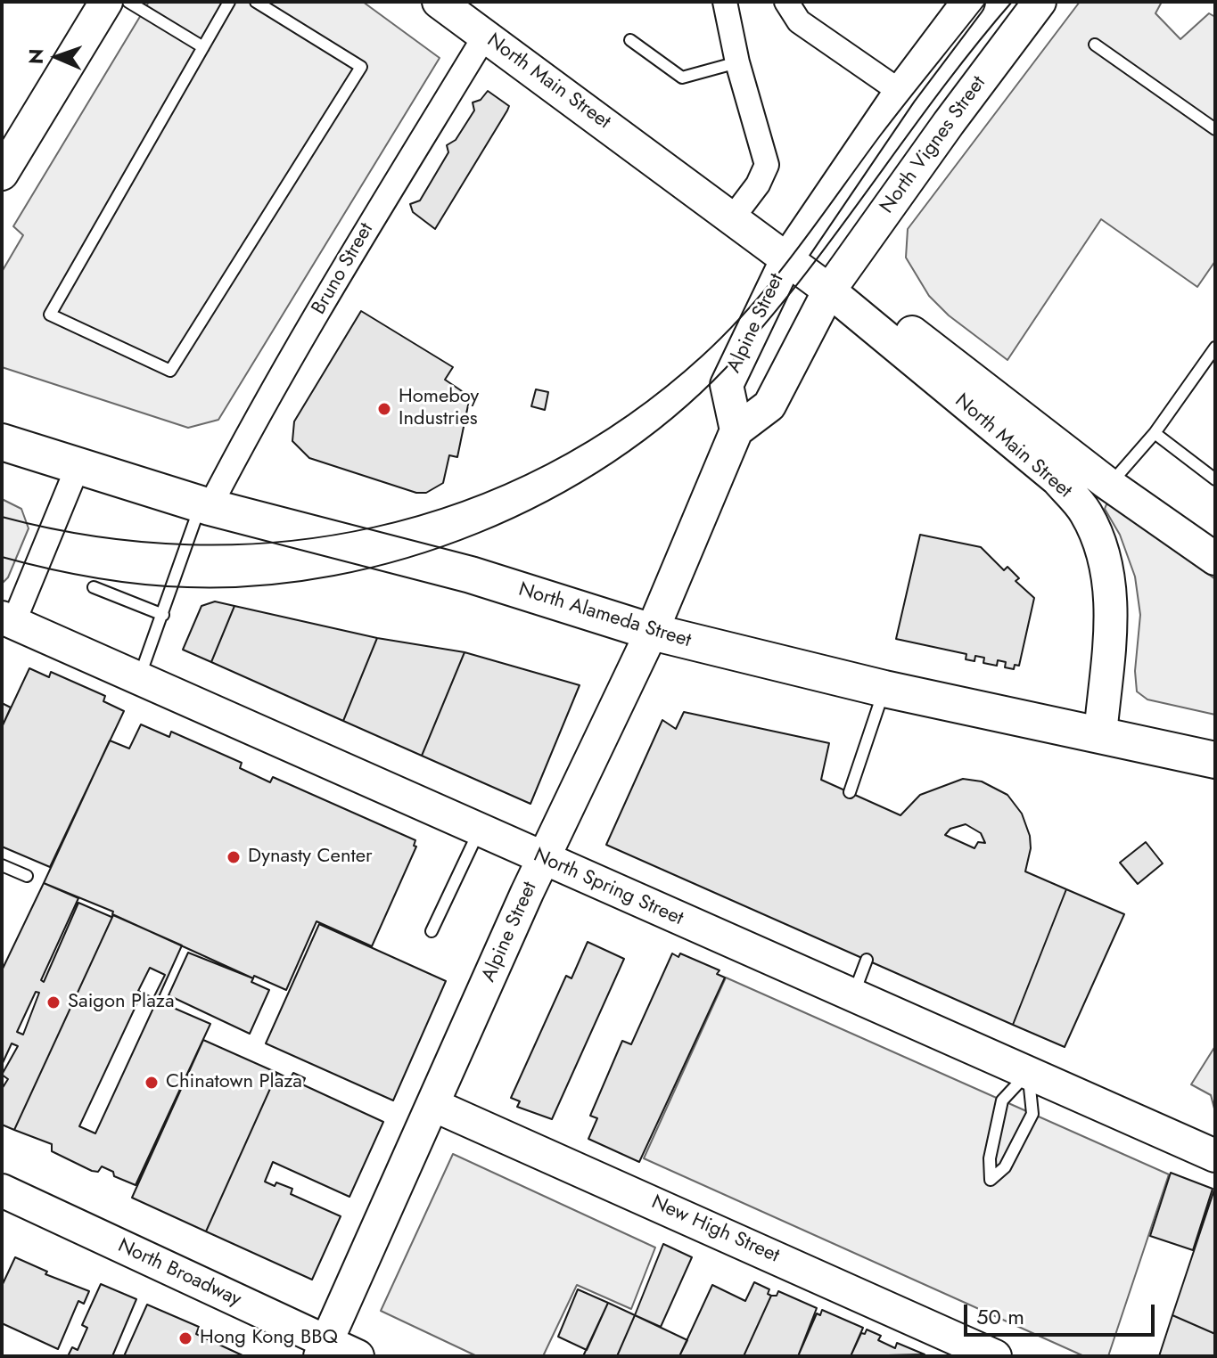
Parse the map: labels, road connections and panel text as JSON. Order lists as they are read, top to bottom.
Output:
{
  "streets": {
    "main road": ["North Alameda Street"],
    "street": [
      "North Main Street",
      "North Vignes Street",
      "Bruno Street",
      "Alpine Street",
      "North Spring Street",
      "New High Street",
      "North Broadway"
    ]
  },
  "crossings": [
    ["North Main Street", "North Vignes Street"],
    ["North Main Street", "Bruno Street"],
    ["North Main Street", "Alpine Street"],
    ["North Main Street", "North Alameda Street"],
    ["Bruno Street", "North Alameda Street"],
    ["Alpine Street", "North Alameda Street"],
    ["Alpine Street", "North Spring Street"],
    ["Alpine Street", "New High Street"],
    ["Alpine Street", "North Broadway"]
  ],
  "places": [
    "Homeboy Industries",
    "Dynasty Center",
    "Saigon Plaza",
    "Chinatown Plaza",
    "Hong Kong BBQ"
  ],
  "scale_bar": "50 m",
  "north": "left"
}
